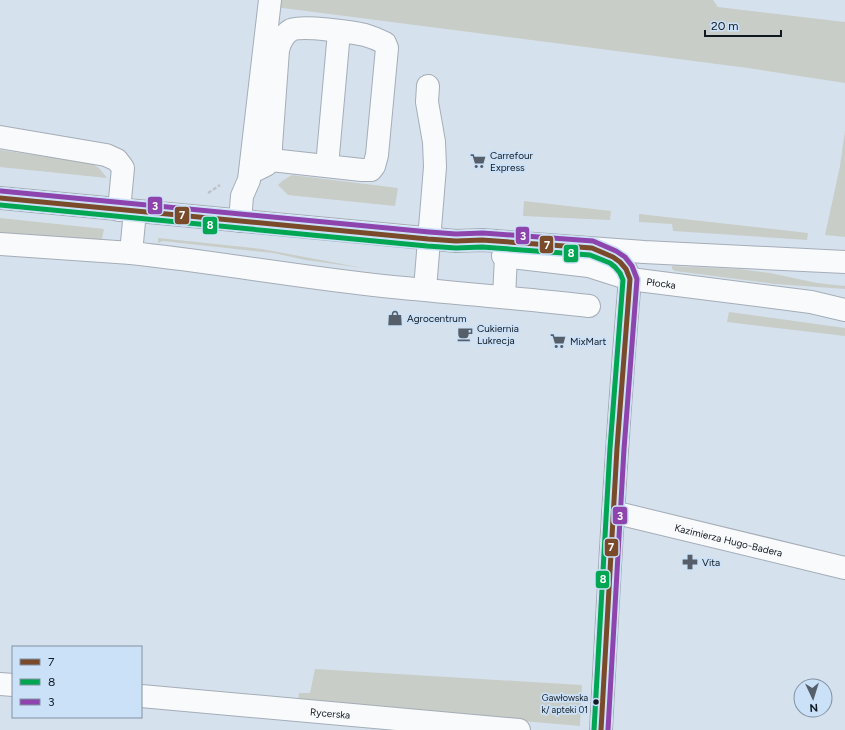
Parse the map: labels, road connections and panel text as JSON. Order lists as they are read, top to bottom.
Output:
{
  "streets": {
    "street": ["Płocka", "Kazimierza Hugo-Badera", "Rycerska"]
  },
  "places": {
    "supermarket": ["Carrefour Express", "MixMart"],
    "shop": ["Agrocentrum"],
    "cafe": ["Cukiernia Lukrecja"],
    "pharmacy": ["Vita"],
    "other": ["Gawłowska k/ apteki 01"]
  },
  "lines": ["transit line 3", "transit line 7", "transit line 8"],
  "legend": ["7", "8", "3"],
  "scale_bar": "20 m",
  "north": "bottom"
}
